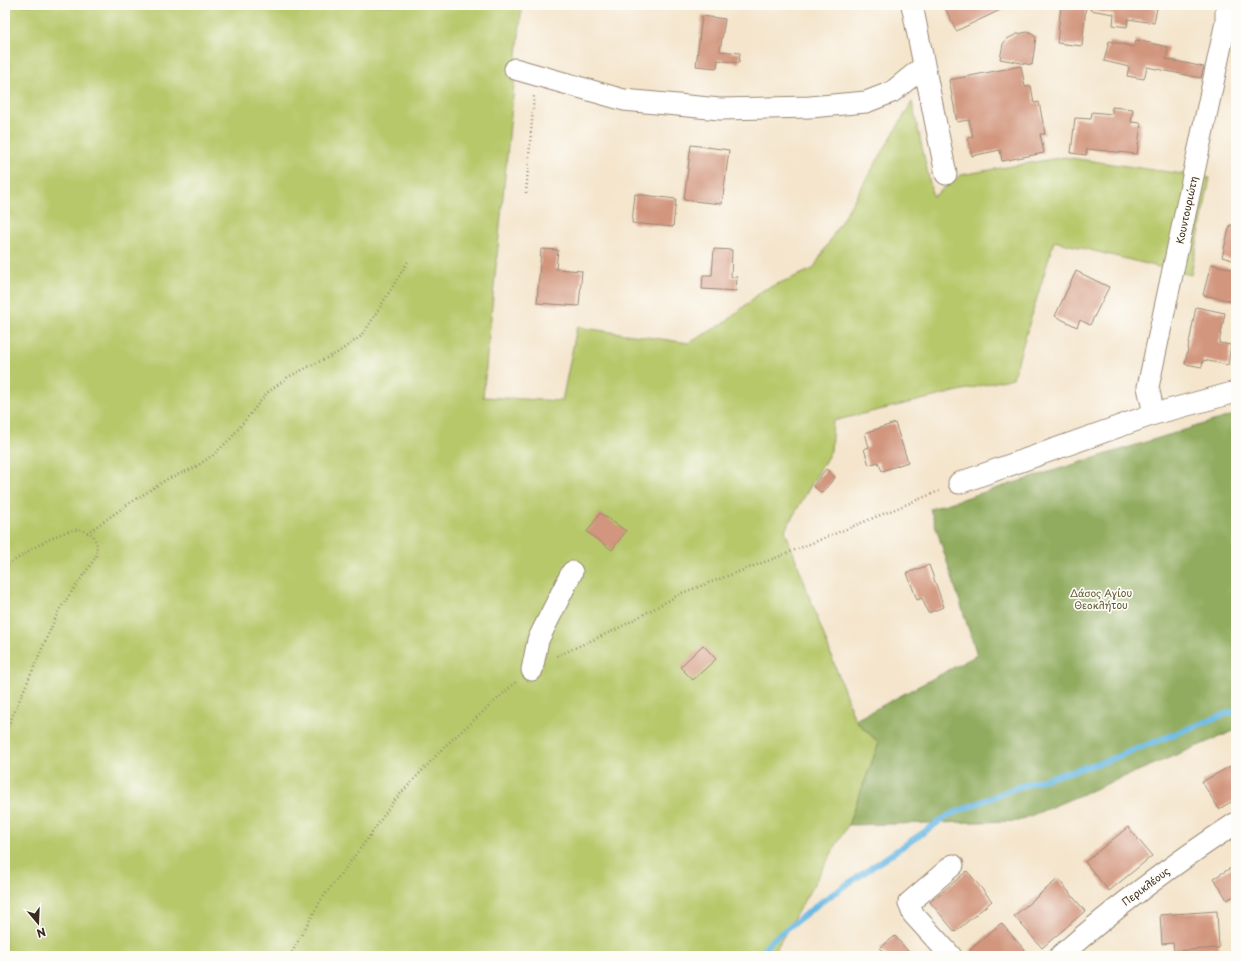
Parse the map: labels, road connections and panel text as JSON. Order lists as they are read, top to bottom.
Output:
{
  "streets": {
    "street": ["Κουντουριώτη", "Περικλέους"]
  },
  "parks": ["Δάσος Αγίου Θεοκλήτου"],
  "north": "bottom"
}
